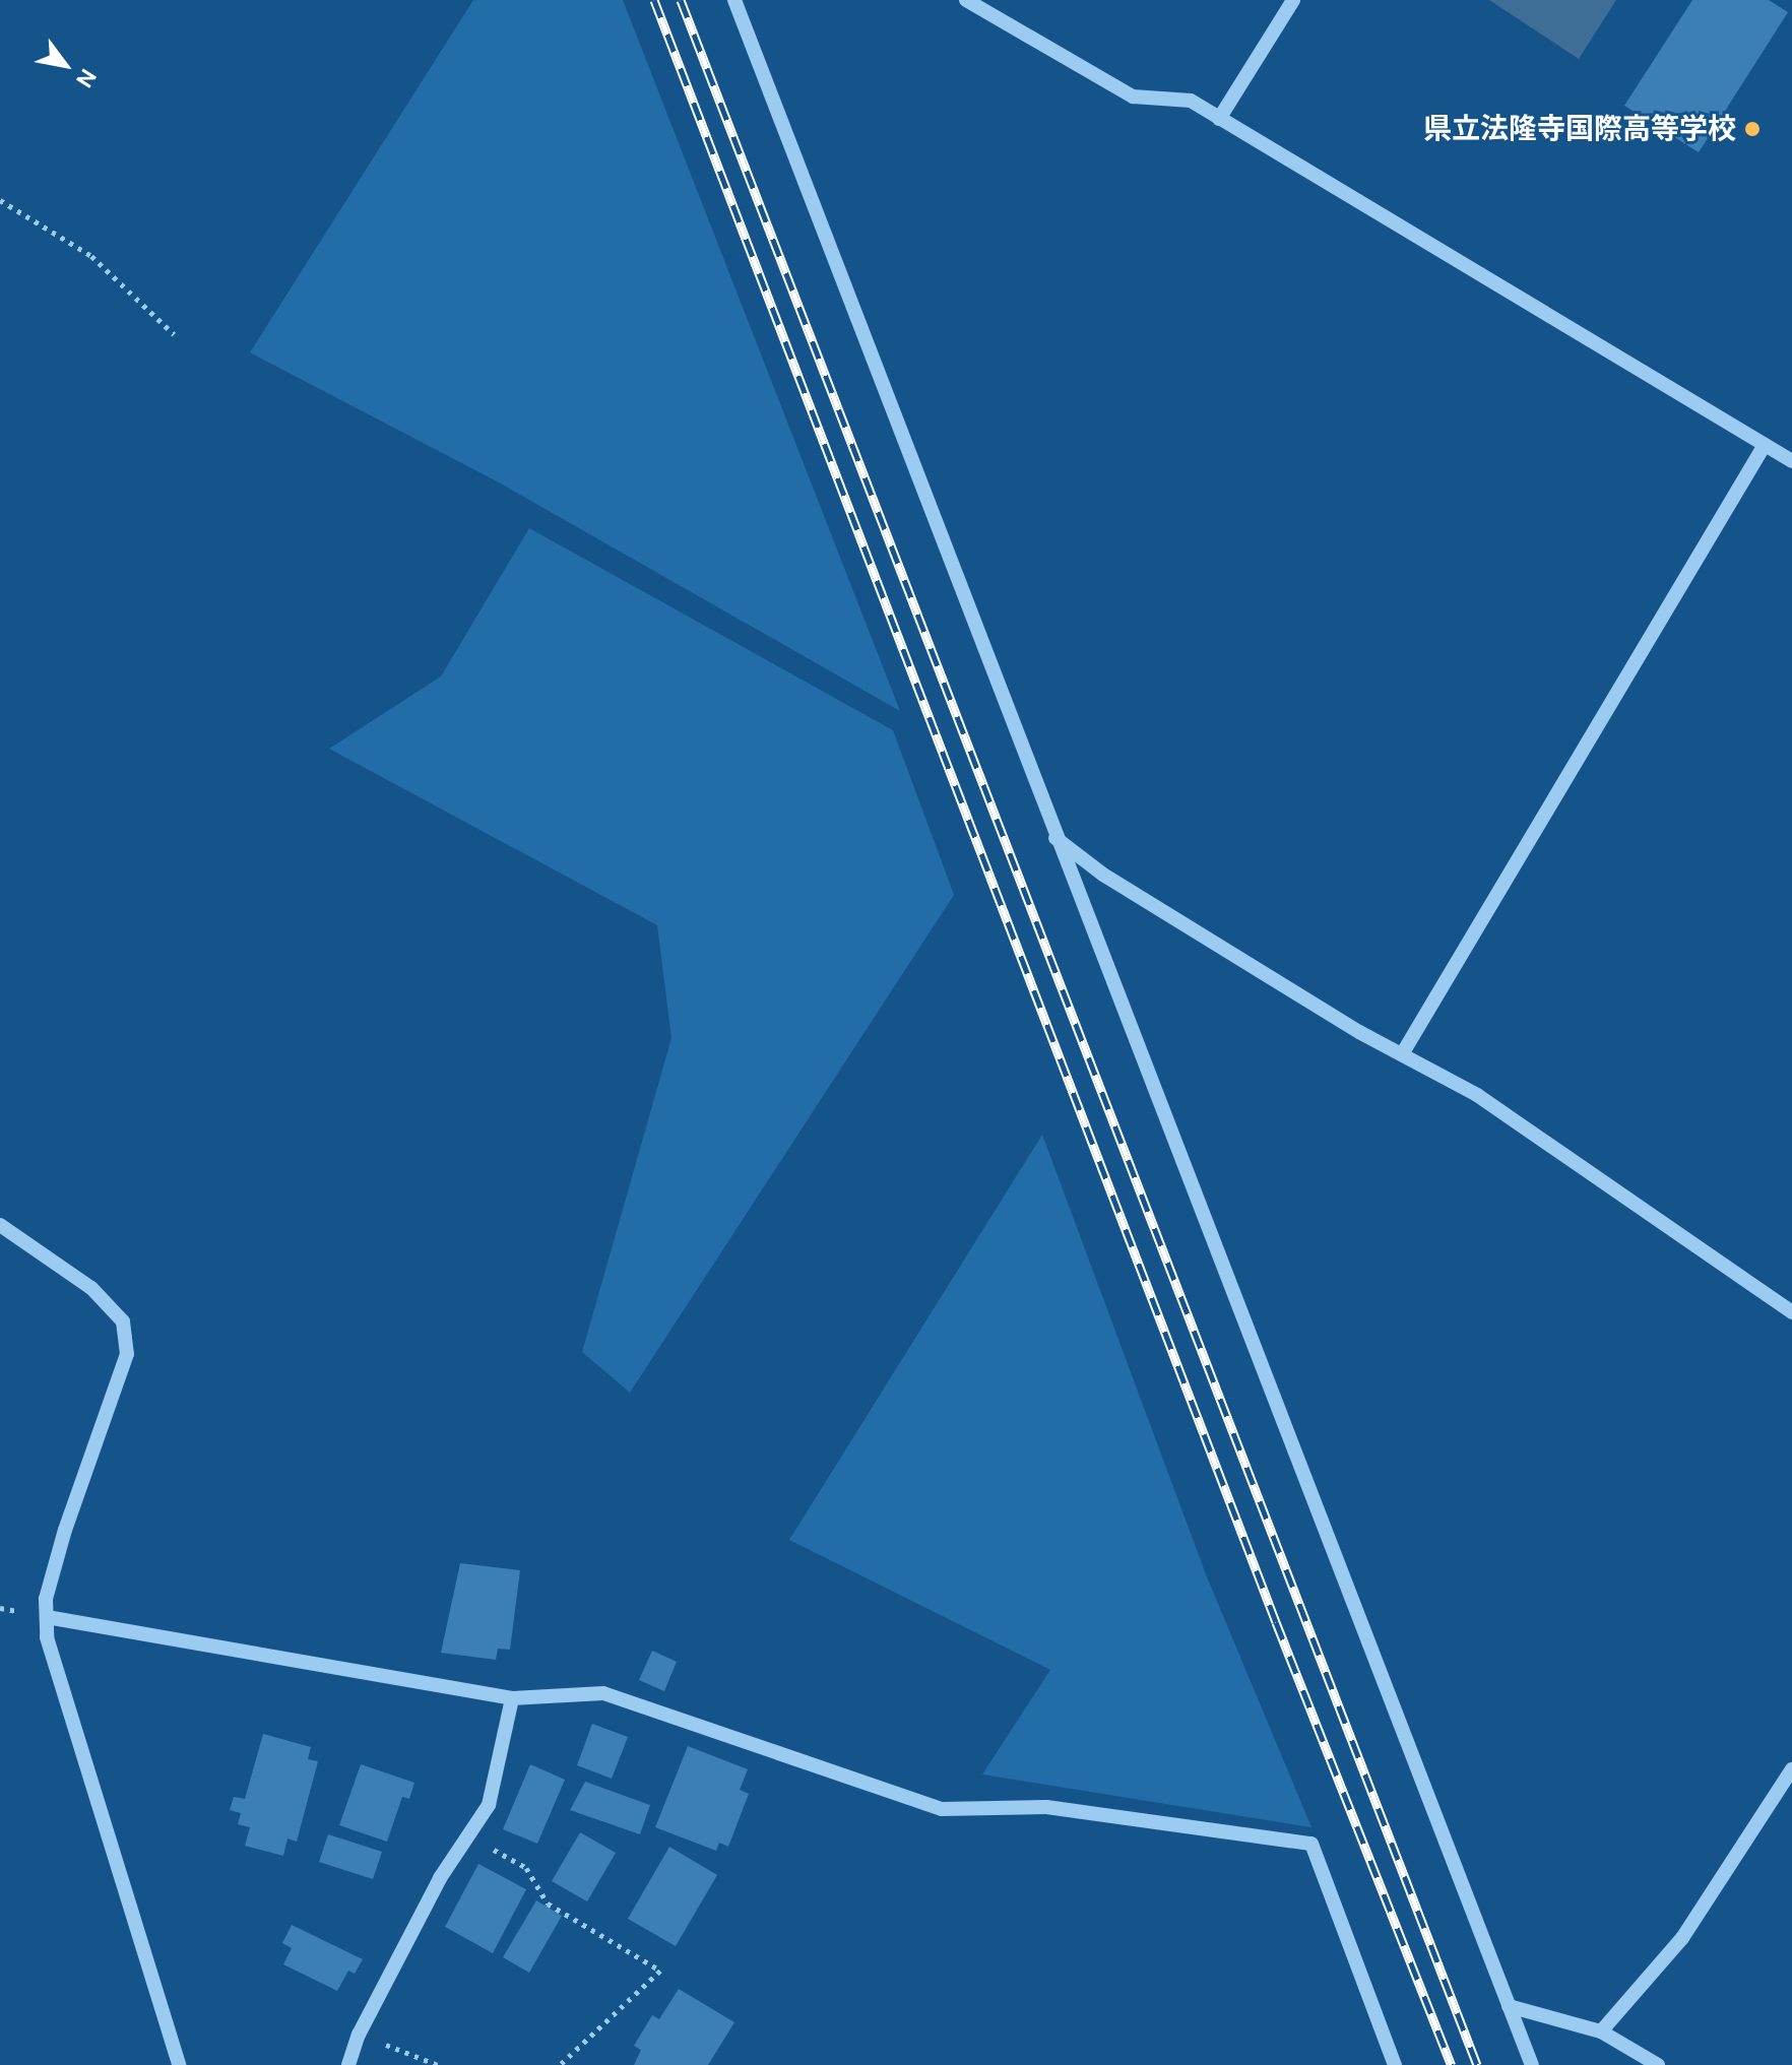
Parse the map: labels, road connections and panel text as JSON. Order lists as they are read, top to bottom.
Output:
{
  "places": ["県立法隆寺国際高等学校"],
  "north": "bottom right"
}
